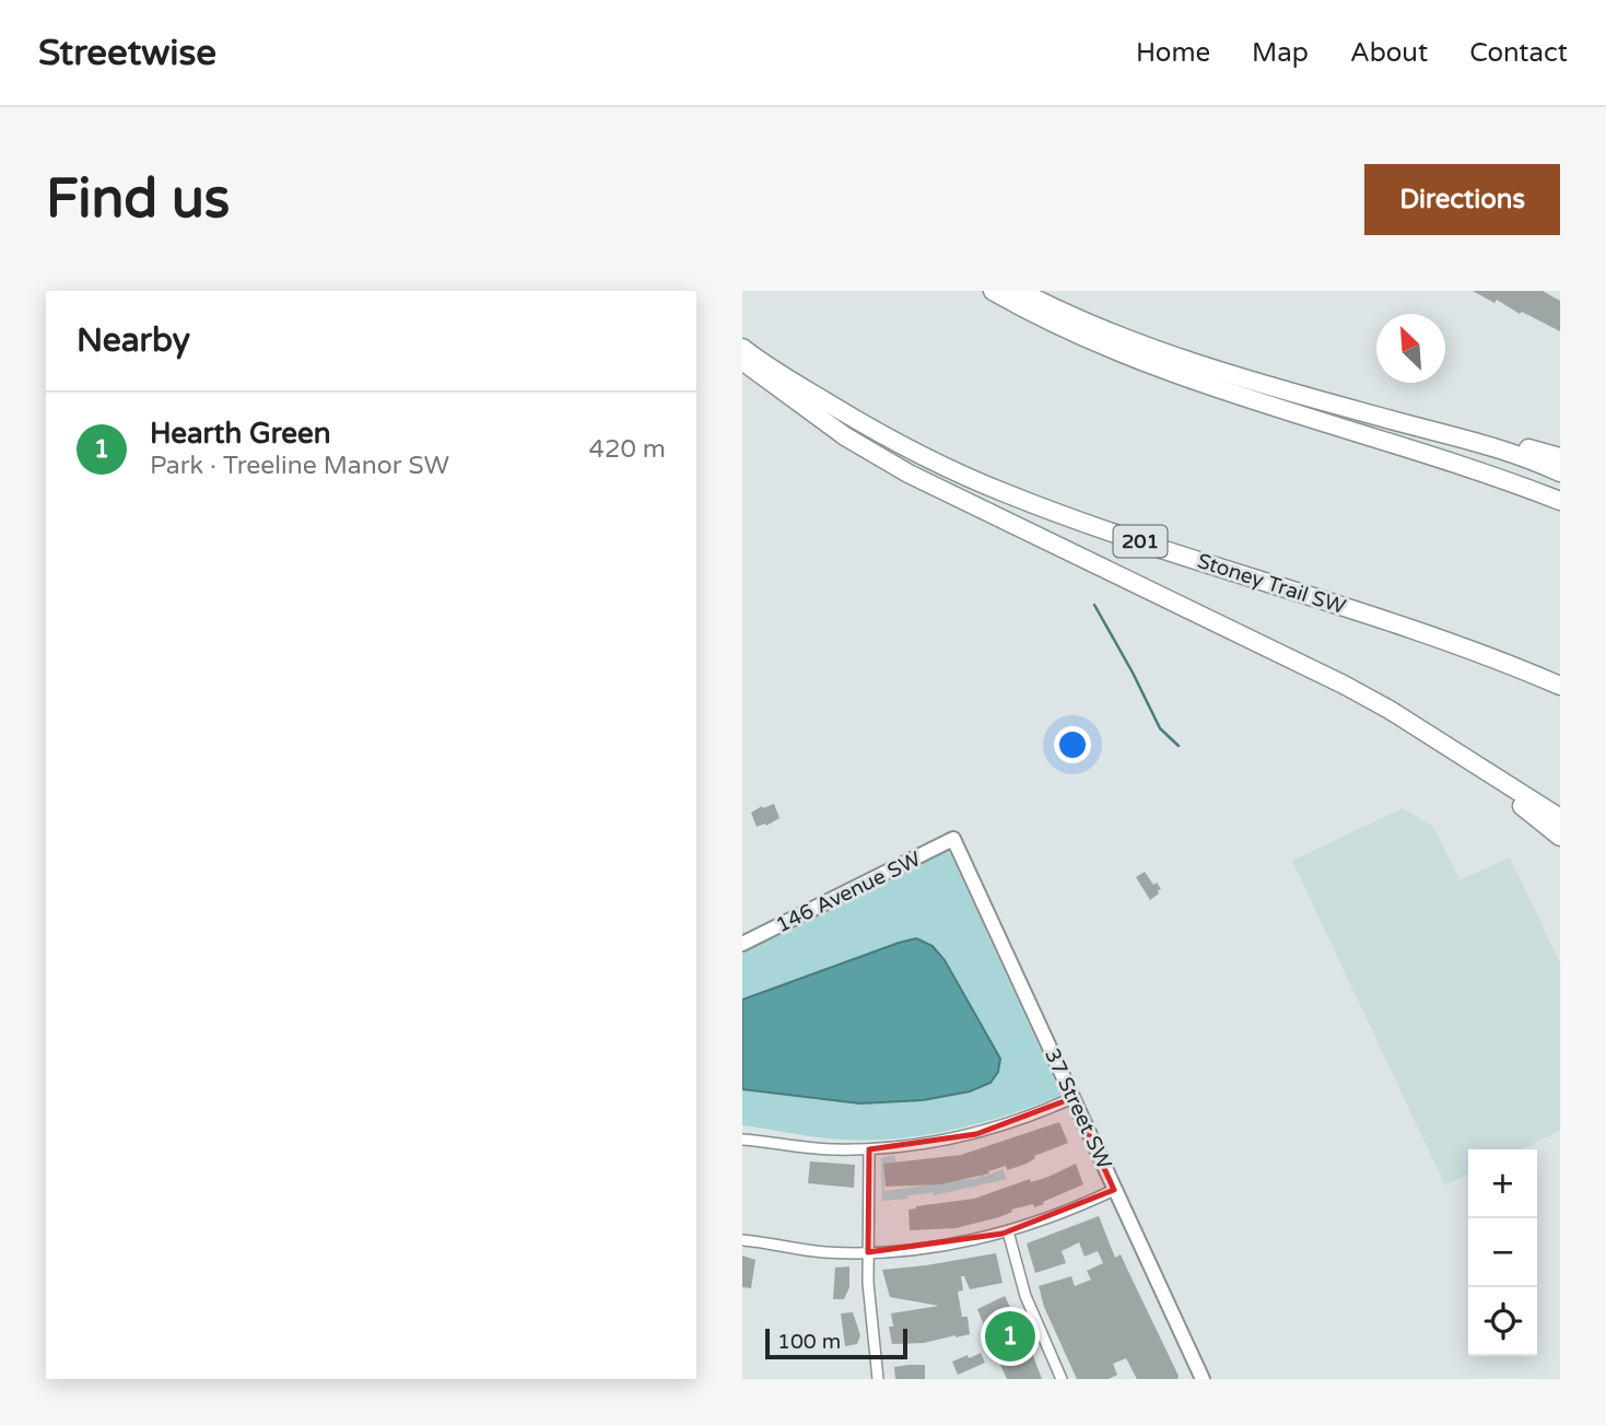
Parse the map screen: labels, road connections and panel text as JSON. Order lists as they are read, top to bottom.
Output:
{
  "streets": {
    "highway": ["201", "Stoney Trail SW"],
    "street": ["146 Avenue SW", "37 Street SW"]
  },
  "crossings": [
    ["146 Avenue SW", "37 Street SW"]
  ],
  "scale_bar": "100 m",
  "north": "top left",
  "page": {
    "header": "Streetwise",
    "nav": [
      "Home",
      "Map",
      "About",
      "Contact"
    ],
    "buttons": "Directions",
    "title": "Find us",
    "heading": "Nearby",
    "list": [
      {
        "mark": "1",
        "name": "Hearth Green",
        "note": "Park · Treeline Manor SW",
        "value": "420 m"
      }
    ],
    "map_buttons": ["+", "−"],
    "pins": "1",
    "scale": "100 m"
  }
}
